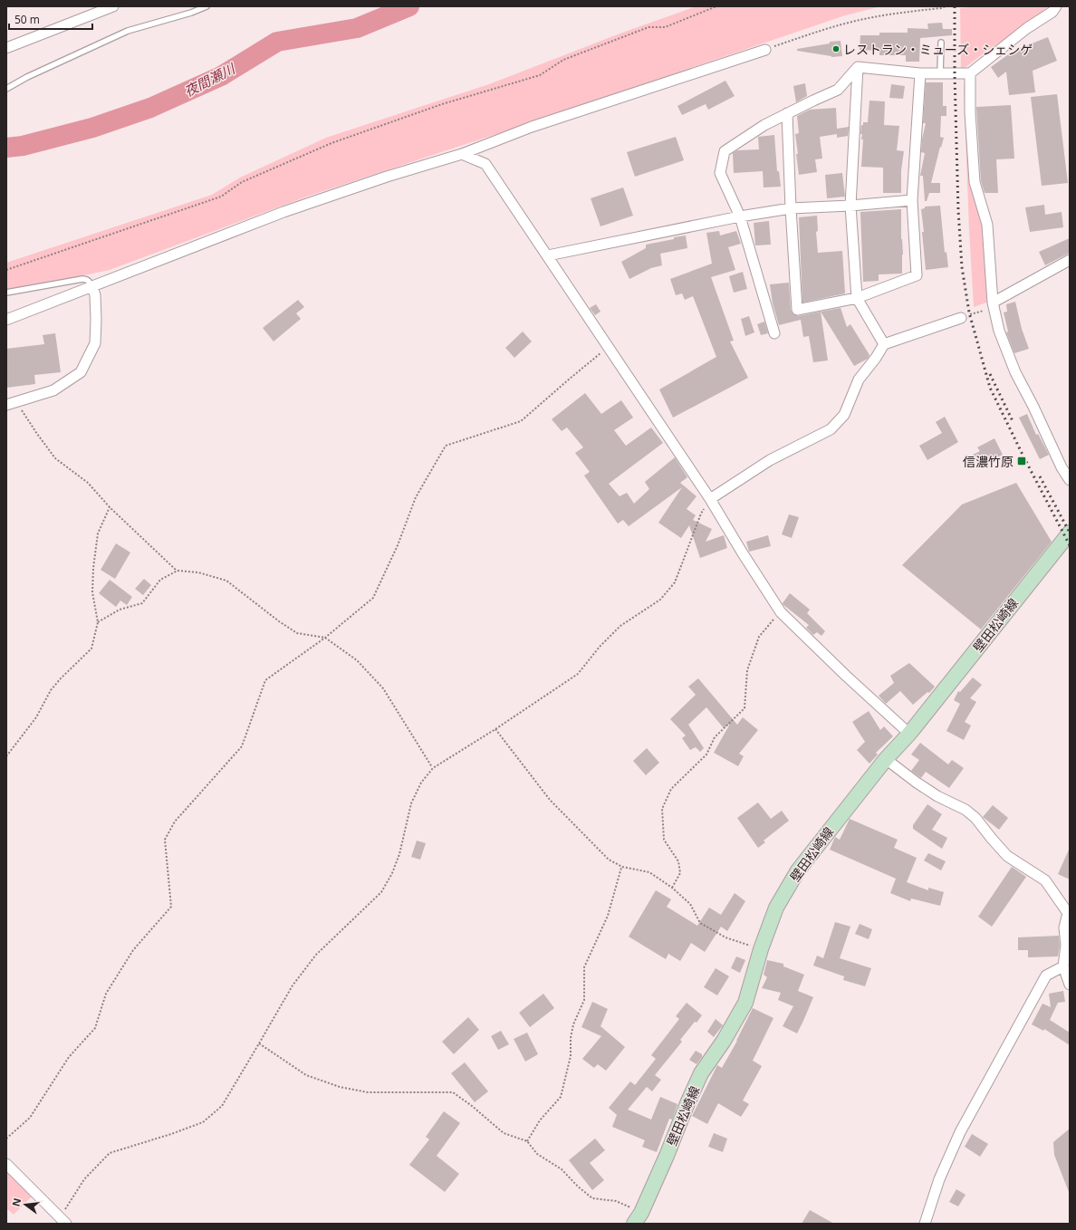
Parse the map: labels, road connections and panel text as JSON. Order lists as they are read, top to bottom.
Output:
{
  "streets": {
    "main road": ["壁田松崎線"]
  },
  "water": ["夜間瀬川"],
  "places": {
    "other": ["レストラン・ミューズ・シェシゲ"],
    "transit": ["信濃竹原"]
  },
  "scale_bar": "50 m",
  "north": "left"
}
